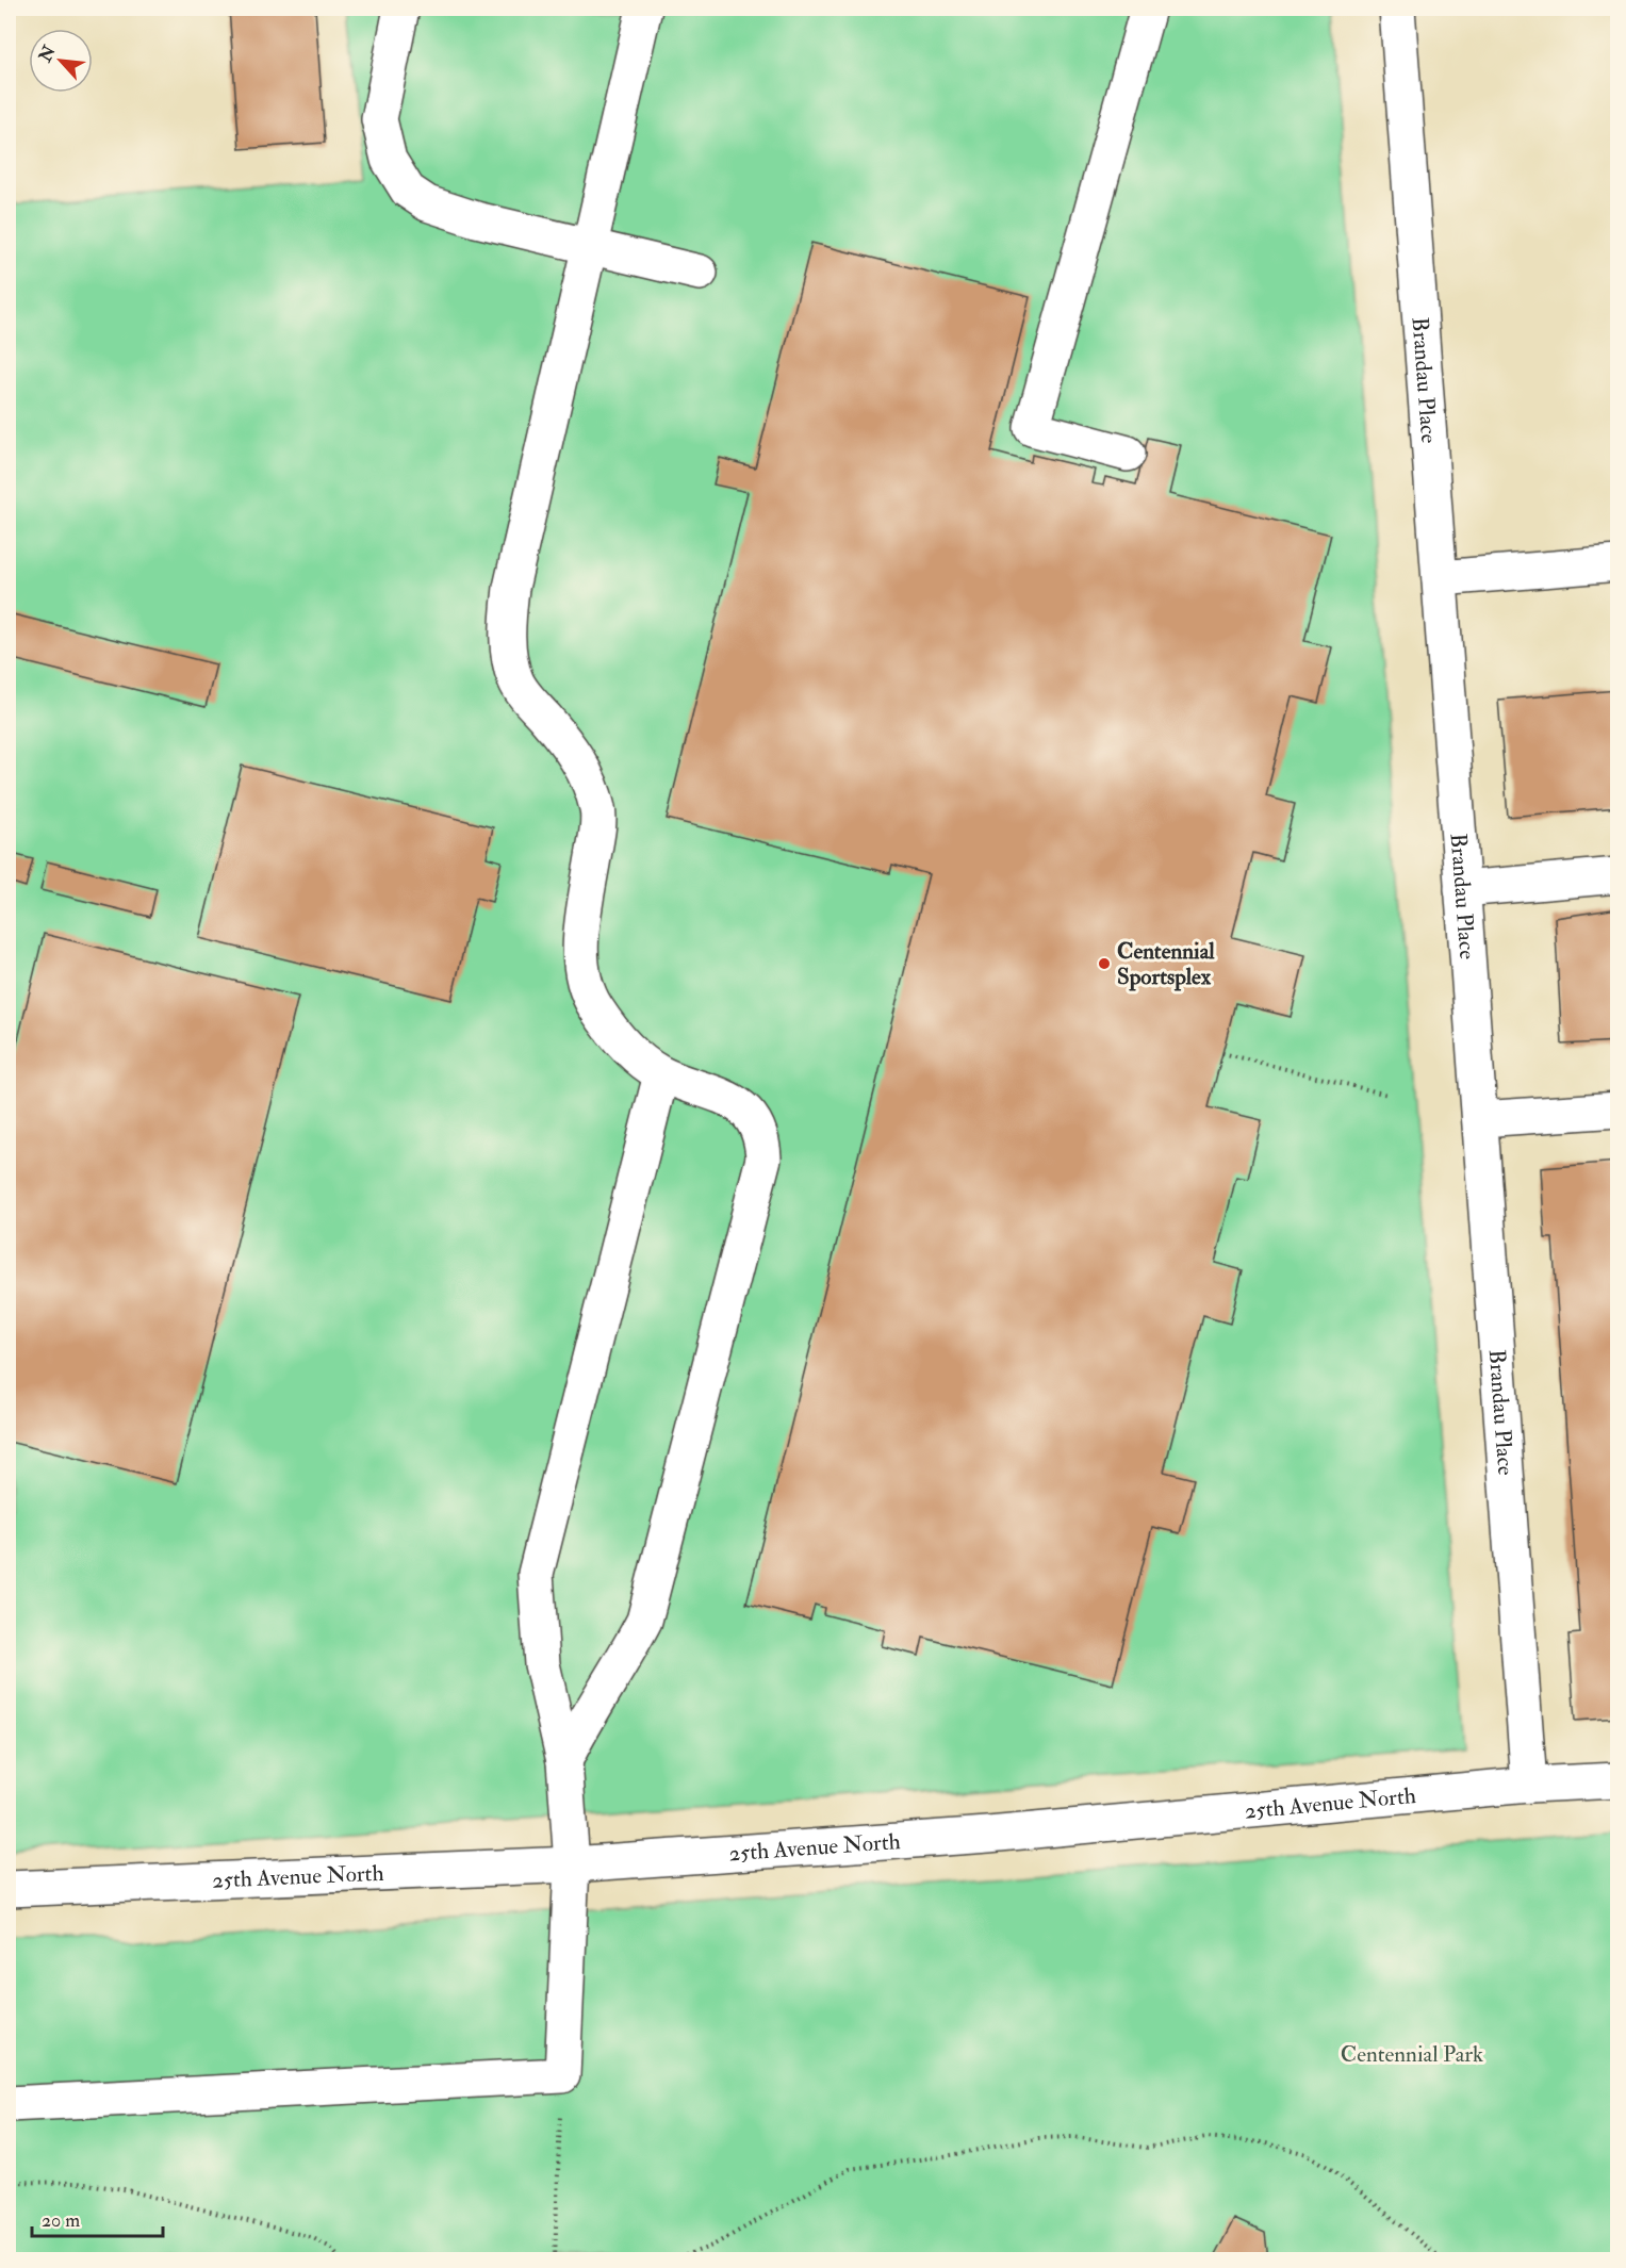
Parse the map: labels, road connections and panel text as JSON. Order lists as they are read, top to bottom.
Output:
{
  "streets": {
    "street": ["Brandau Place", "25th Avenue North"]
  },
  "crossings": [
    ["Brandau Place", "25th Avenue North"]
  ],
  "parks": ["Centennial Park"],
  "places": ["Centennial Sportsplex"],
  "scale_bar": "20 m",
  "north": "top left"
}
